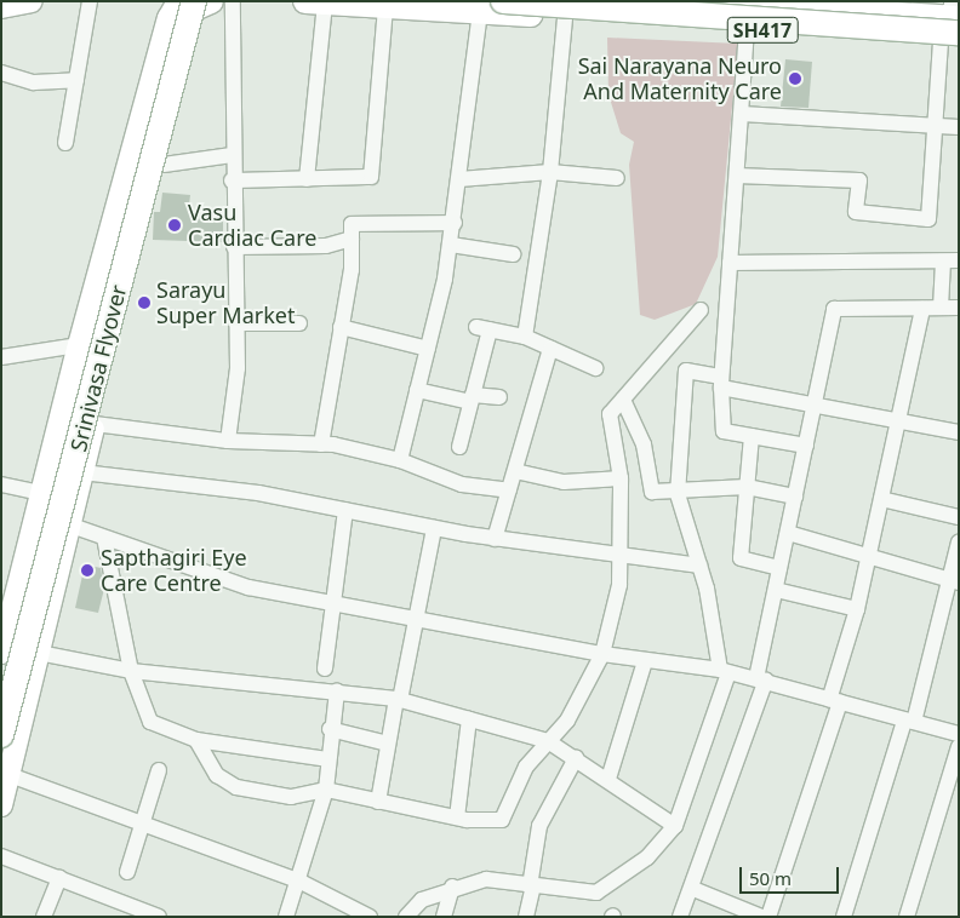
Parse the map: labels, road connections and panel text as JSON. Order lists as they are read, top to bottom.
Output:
{
  "streets": {
    "main road": ["SH417", "Srinivasa Flyover"]
  },
  "places": [
    "Sai Narayana Neuro And Maternity Care",
    "Vasu Cardiac Care",
    "Sarayu Super Market",
    "Sapthagiri Eye Care Centre"
  ],
  "scale_bar": "50 m"
}
